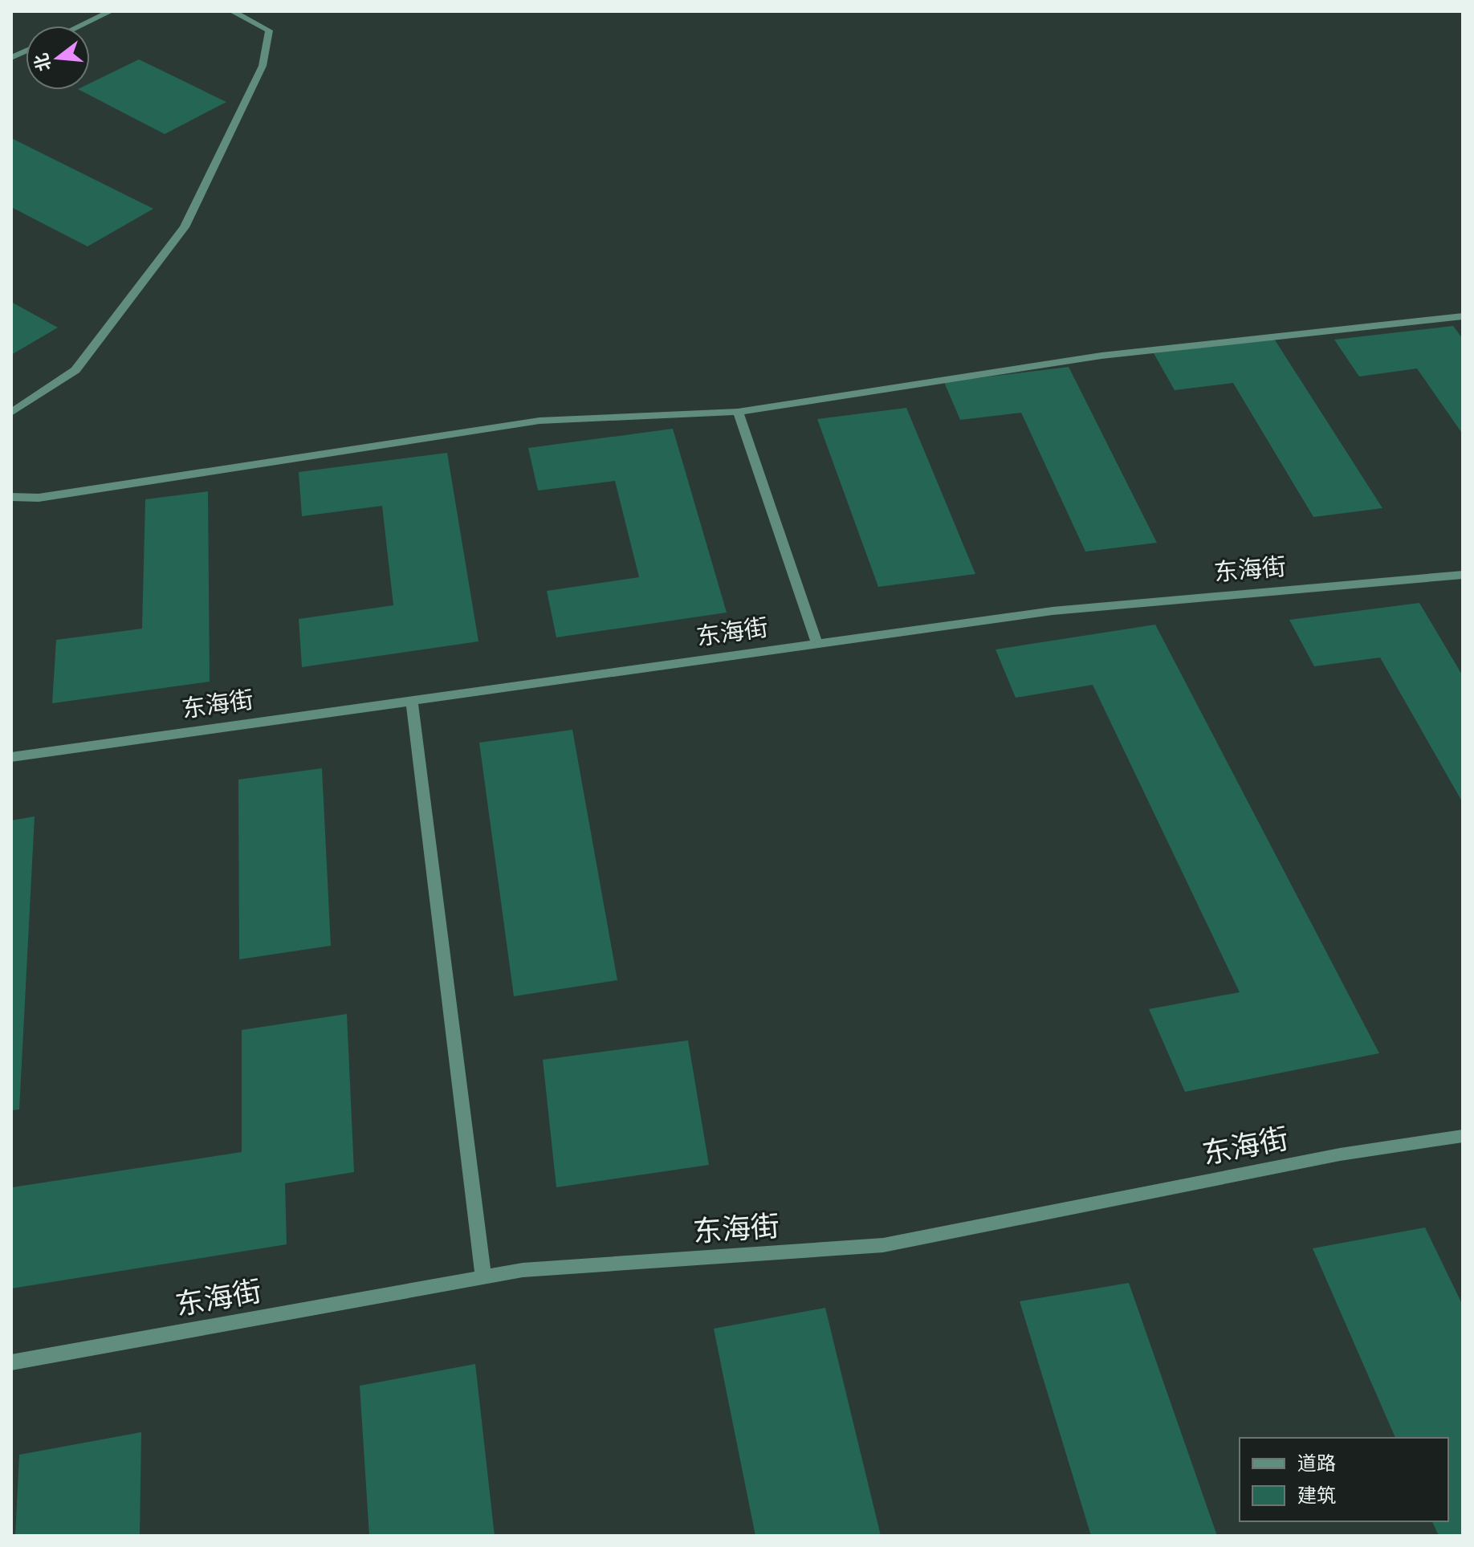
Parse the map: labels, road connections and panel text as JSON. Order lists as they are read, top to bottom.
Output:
{
  "streets": {
    "street": ["东海街"]
  },
  "legend": ["道路", "建筑"],
  "north": "left"
}
